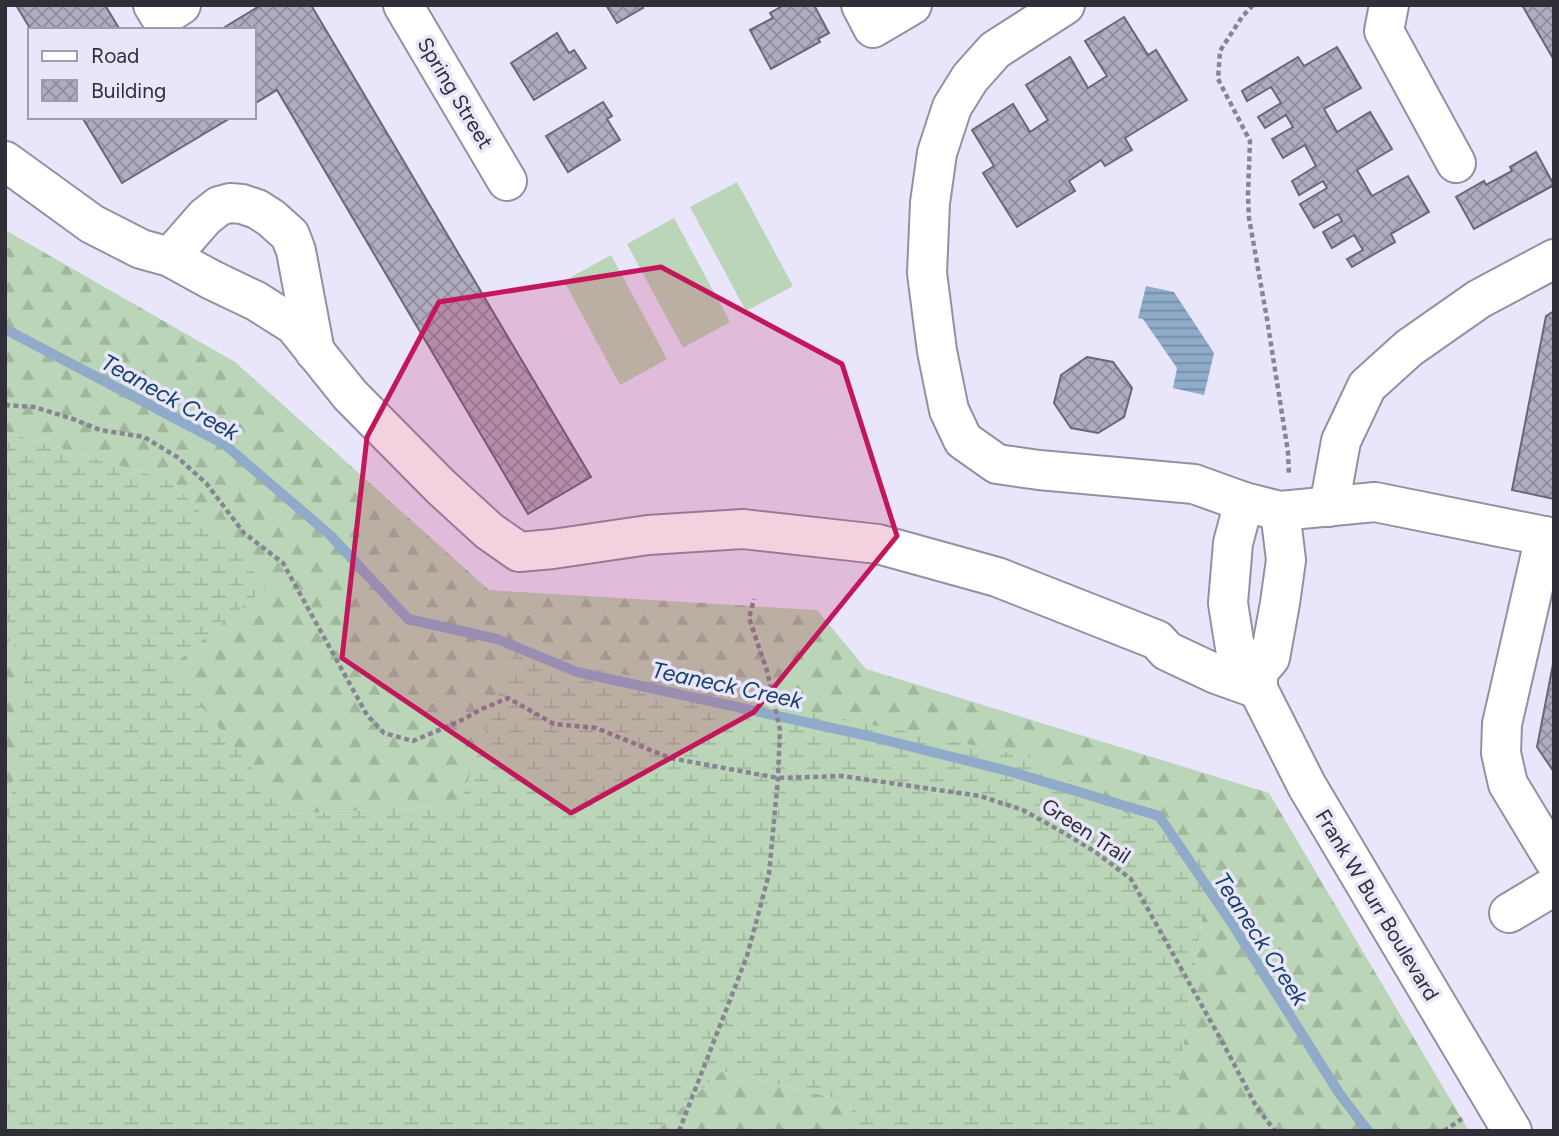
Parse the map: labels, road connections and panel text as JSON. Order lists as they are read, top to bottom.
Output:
{
  "streets": {
    "street": ["Spring Street", "Frank W Burr Boulevard"],
    "path": ["Green Trail"]
  },
  "water": ["Teaneck Creek"],
  "legend": ["Road", "Building"]
}
